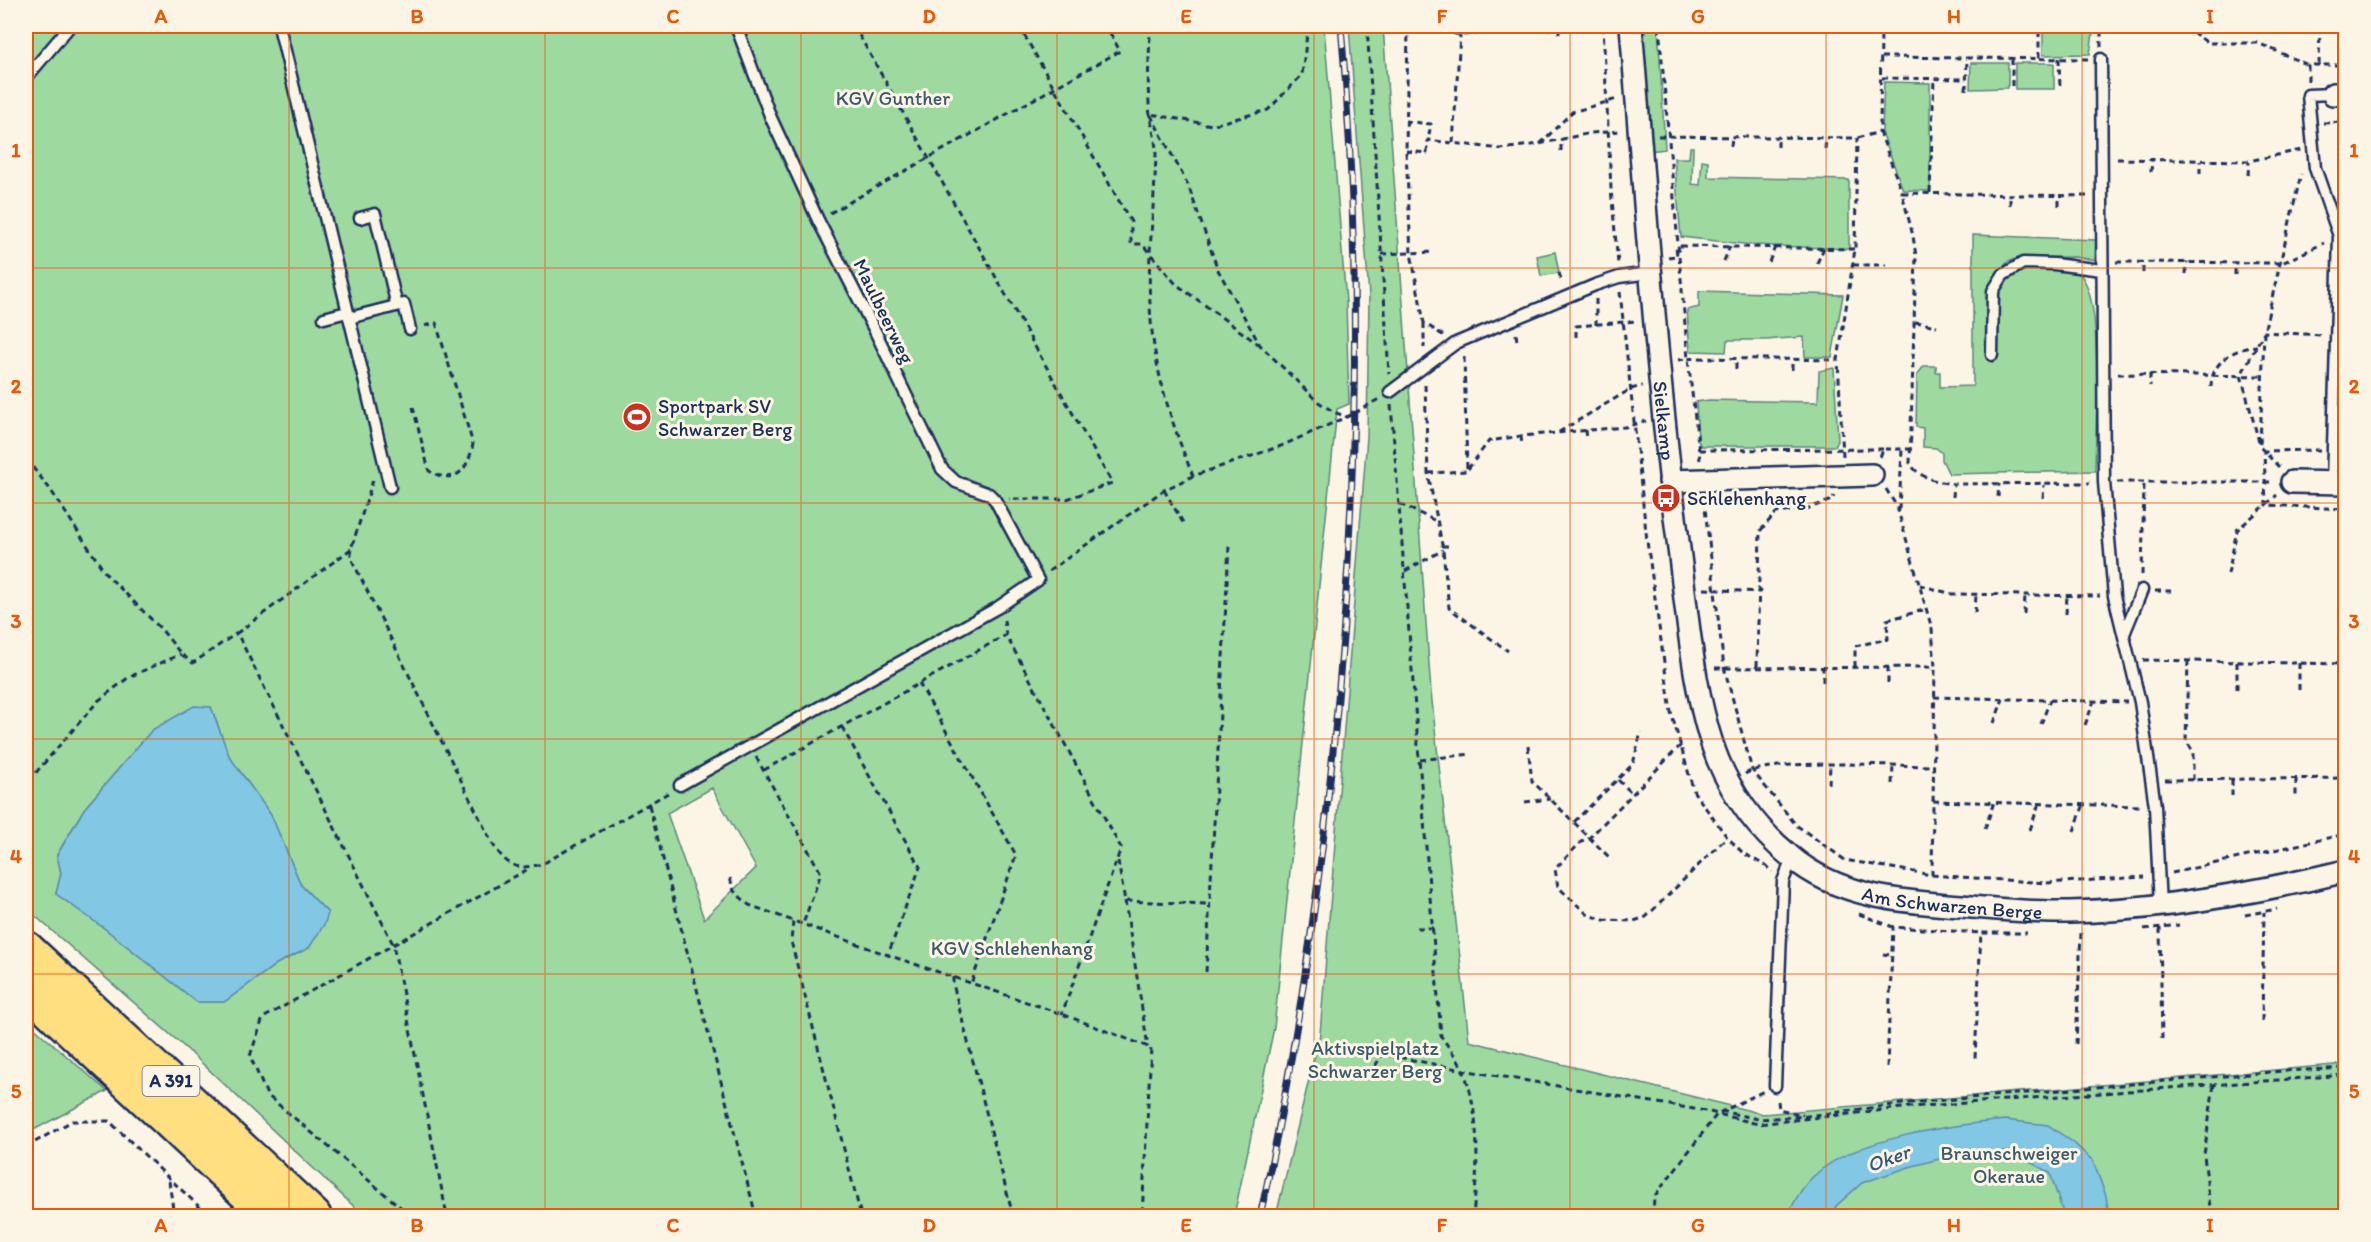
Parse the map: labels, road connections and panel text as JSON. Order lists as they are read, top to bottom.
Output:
{
  "streets": {
    "highway": ["A 391"],
    "street": ["Sielkamp", "Am Schwarzen Berge"],
    "lane": ["Maulbeerweg"]
  },
  "crossings": [
    ["Sielkamp", "Am Schwarzen Berge"]
  ],
  "water": ["Oker"],
  "parks": [
    "KGV Gunther",
    "KGV Schlehenhang",
    "Aktivspielplatz Schwarzer Berg",
    "Braunschweiger Okeraue"
  ],
  "places": {
    "sports": ["Sportpark SV Schwarzer Berg"],
    "bus stop": ["Schlehenhang"]
  },
  "grid": {
    "columns": [
      "A",
      "B",
      "C",
      "D",
      "E",
      "F",
      "G",
      "H",
      "I"
    ],
    "rows": [
      "1",
      "2",
      "3",
      "4",
      "5"
    ]
  }
}
